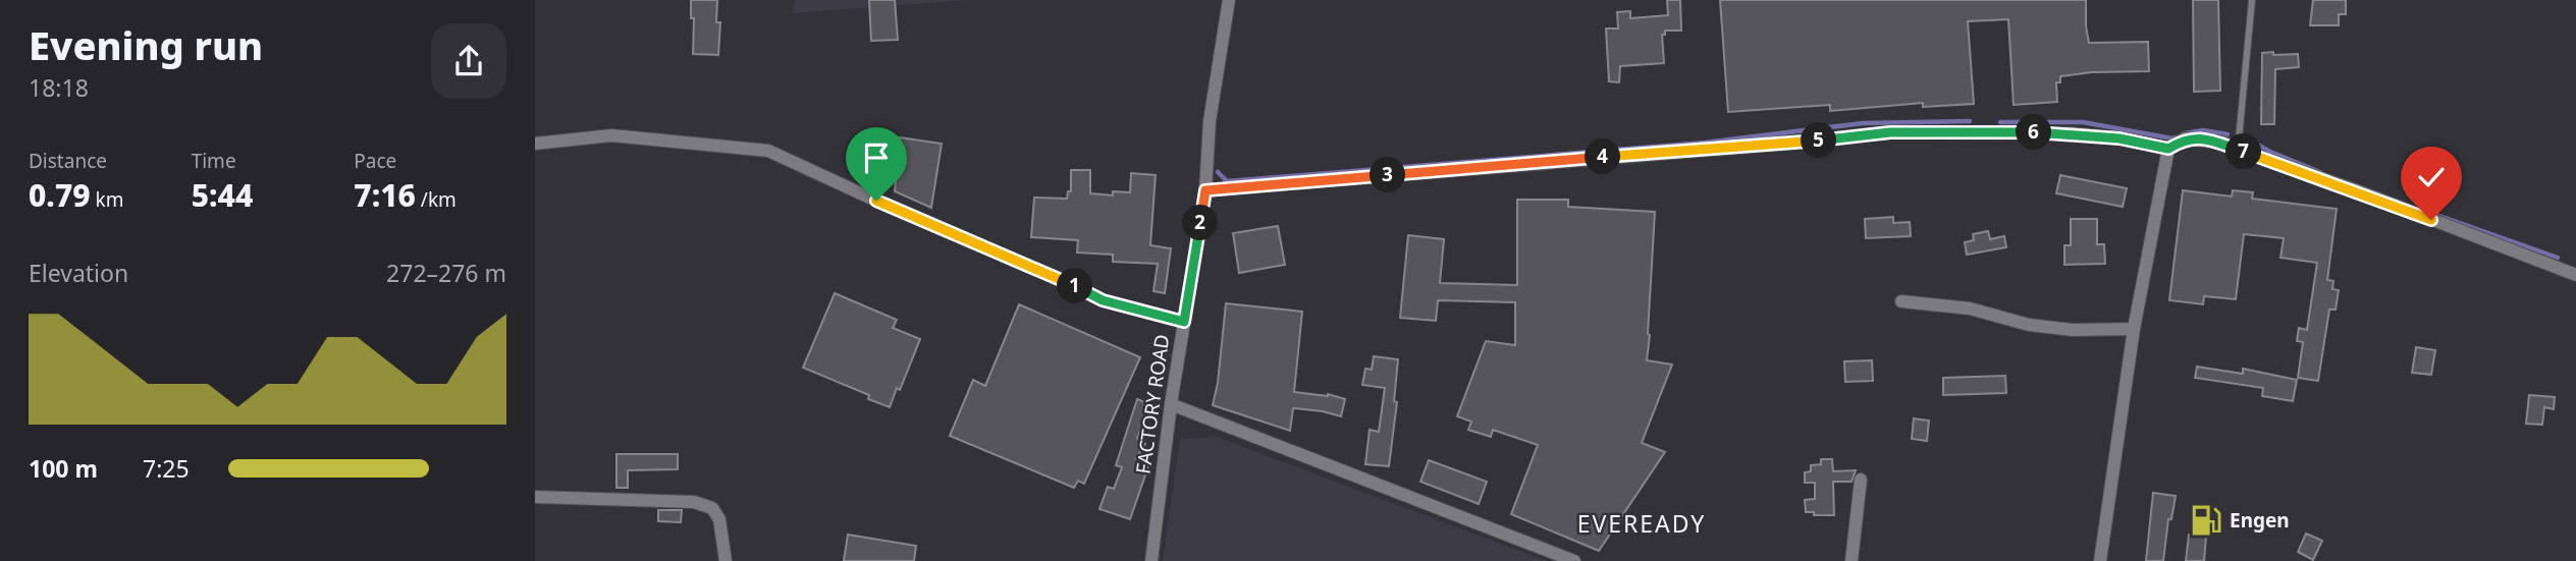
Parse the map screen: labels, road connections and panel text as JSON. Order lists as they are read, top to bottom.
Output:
{
  "streets": {
    "street": ["FACTORY ROAD"]
  },
  "districts": ["EVEREADY"],
  "places": {
    "fuel station": ["Engen"]
  },
  "page": {
    "heading": ["Evening run", "18:18"],
    "pins": [
      "6",
      "5",
      "7",
      "4",
      "3",
      "2",
      "1"
    ],
    "stats": [
      ["Distance", "0.79 km"],
      ["Time", "5:44"],
      ["Pace", "7:16 /km"]
    ],
    "chart": ["Elevation", "272–276 m"],
    "list": [
      {
        "name": "100 m",
        "note": "7:25"
      }
    ]
  }
}
